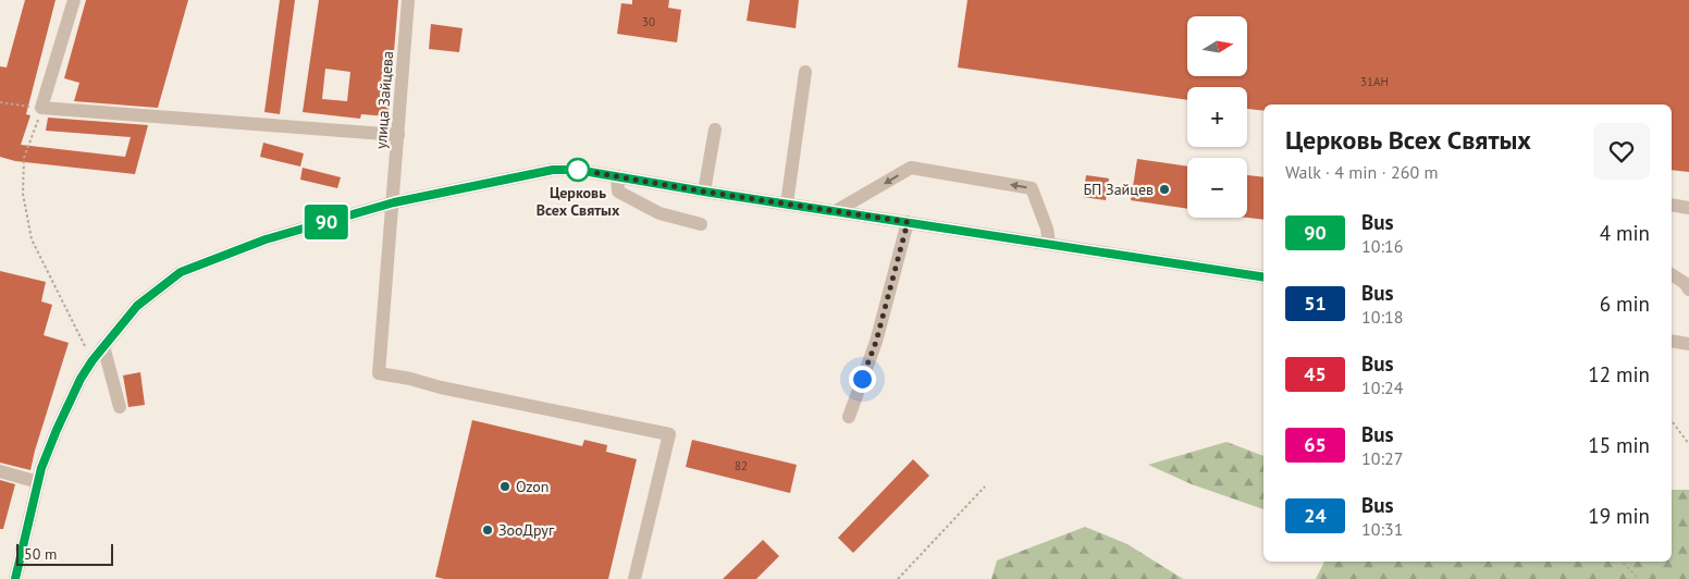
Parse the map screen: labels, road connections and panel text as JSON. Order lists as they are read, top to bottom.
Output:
{
  "streets": {
    "street": ["улица Зайцева"]
  },
  "places": [
    "Церковь Всех Святых",
    "БП Зайцев",
    "Ozon",
    "ЗооДруг"
  ],
  "lines": ["bus line 90"],
  "house_numbers": ["30", "31АН", "82"],
  "scale_bar": "50 m",
  "north": "right",
  "page": {
    "on_map": "90",
    "map_buttons": ["+", "−"],
    "heading": ["Церковь Всех Святых", "Walk · 4 min · 260 m"],
    "list": [
      {
        "mark": "90",
        "name": "Bus",
        "note": "10:16",
        "value": "4 min"
      },
      {
        "mark": "51",
        "name": "Bus",
        "note": "10:18",
        "value": "6 min"
      },
      {
        "mark": "45",
        "name": "Bus",
        "note": "10:24",
        "value": "12 min"
      },
      {
        "mark": "65",
        "name": "Bus",
        "note": "10:27",
        "value": "15 min"
      },
      {
        "mark": "24",
        "name": "Bus",
        "note": "10:31",
        "value": "19 min"
      }
    ],
    "scale": "50 m"
  }
}
